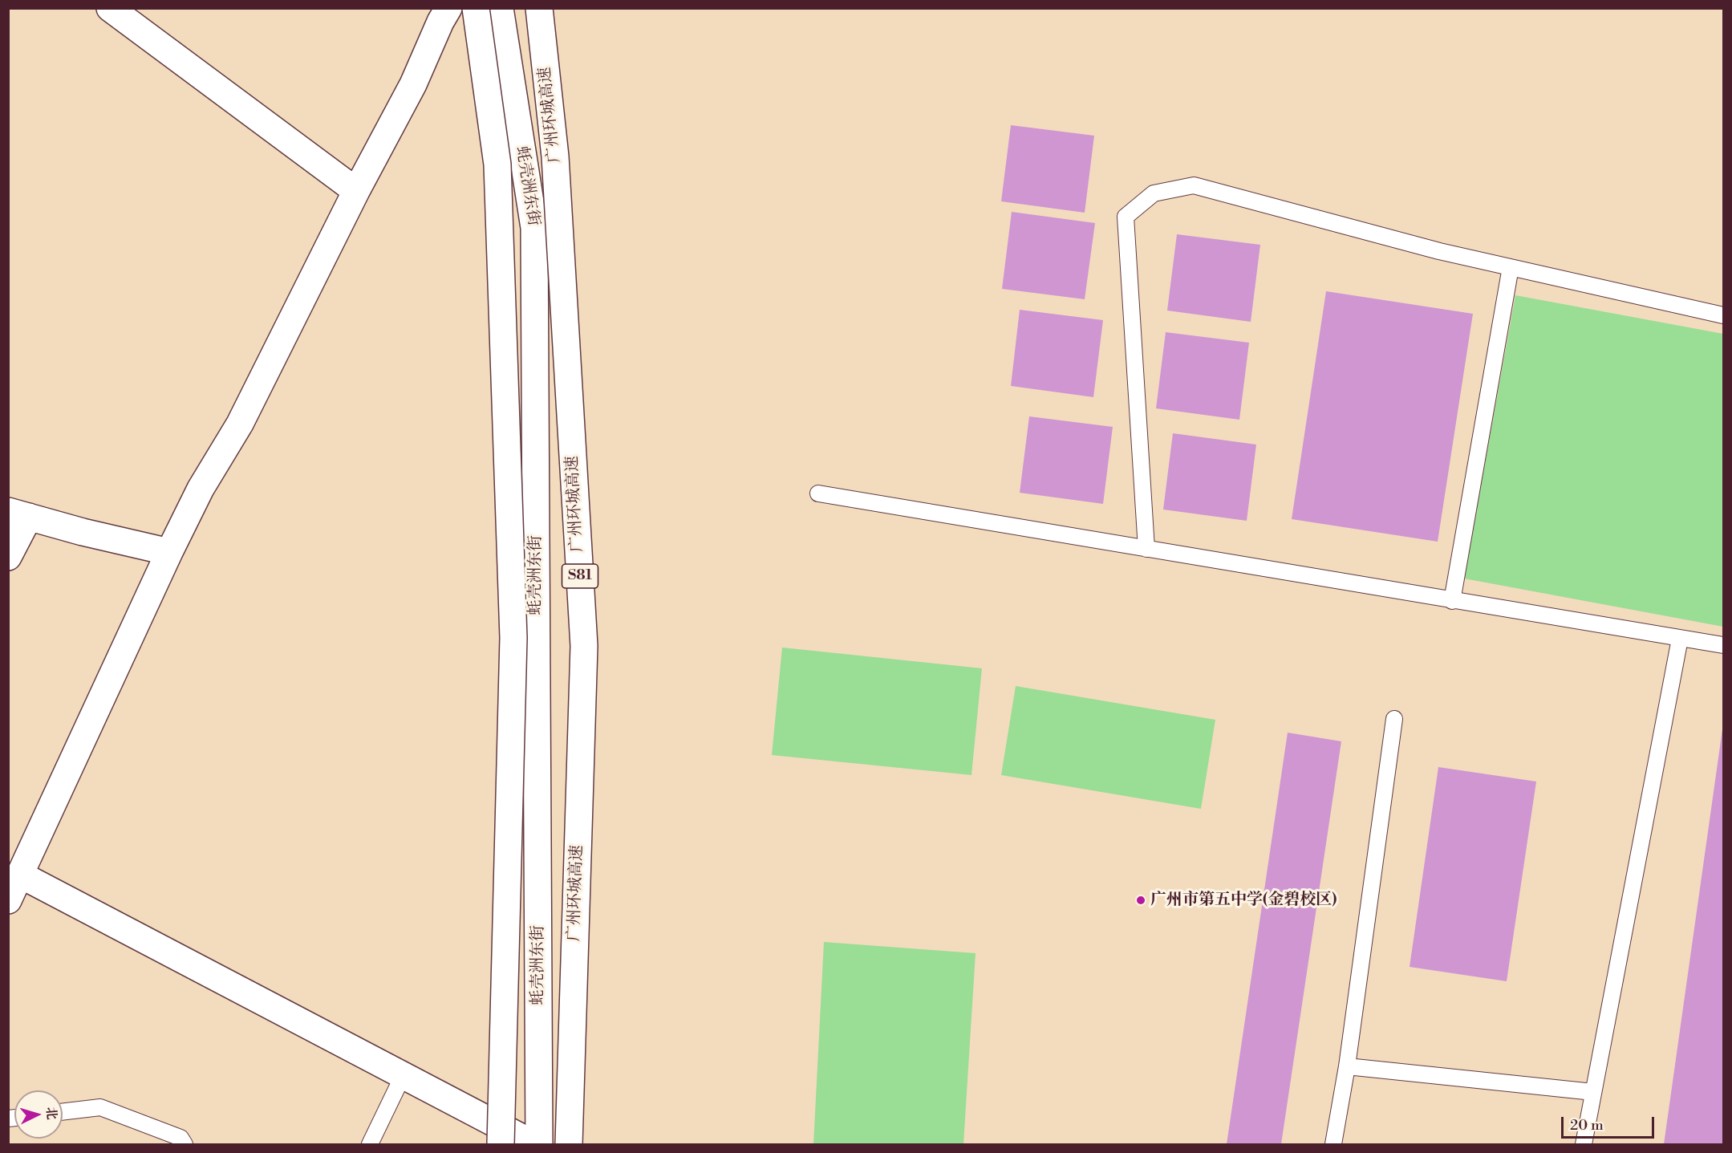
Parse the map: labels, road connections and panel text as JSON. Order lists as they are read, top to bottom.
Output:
{
  "streets": {
    "main road": ["广州环城高速", "蚝壳洲东街", "S81"]
  },
  "places": ["广州市第五中学(金碧校区)"],
  "scale_bar": "20 m",
  "north": "right"
}
